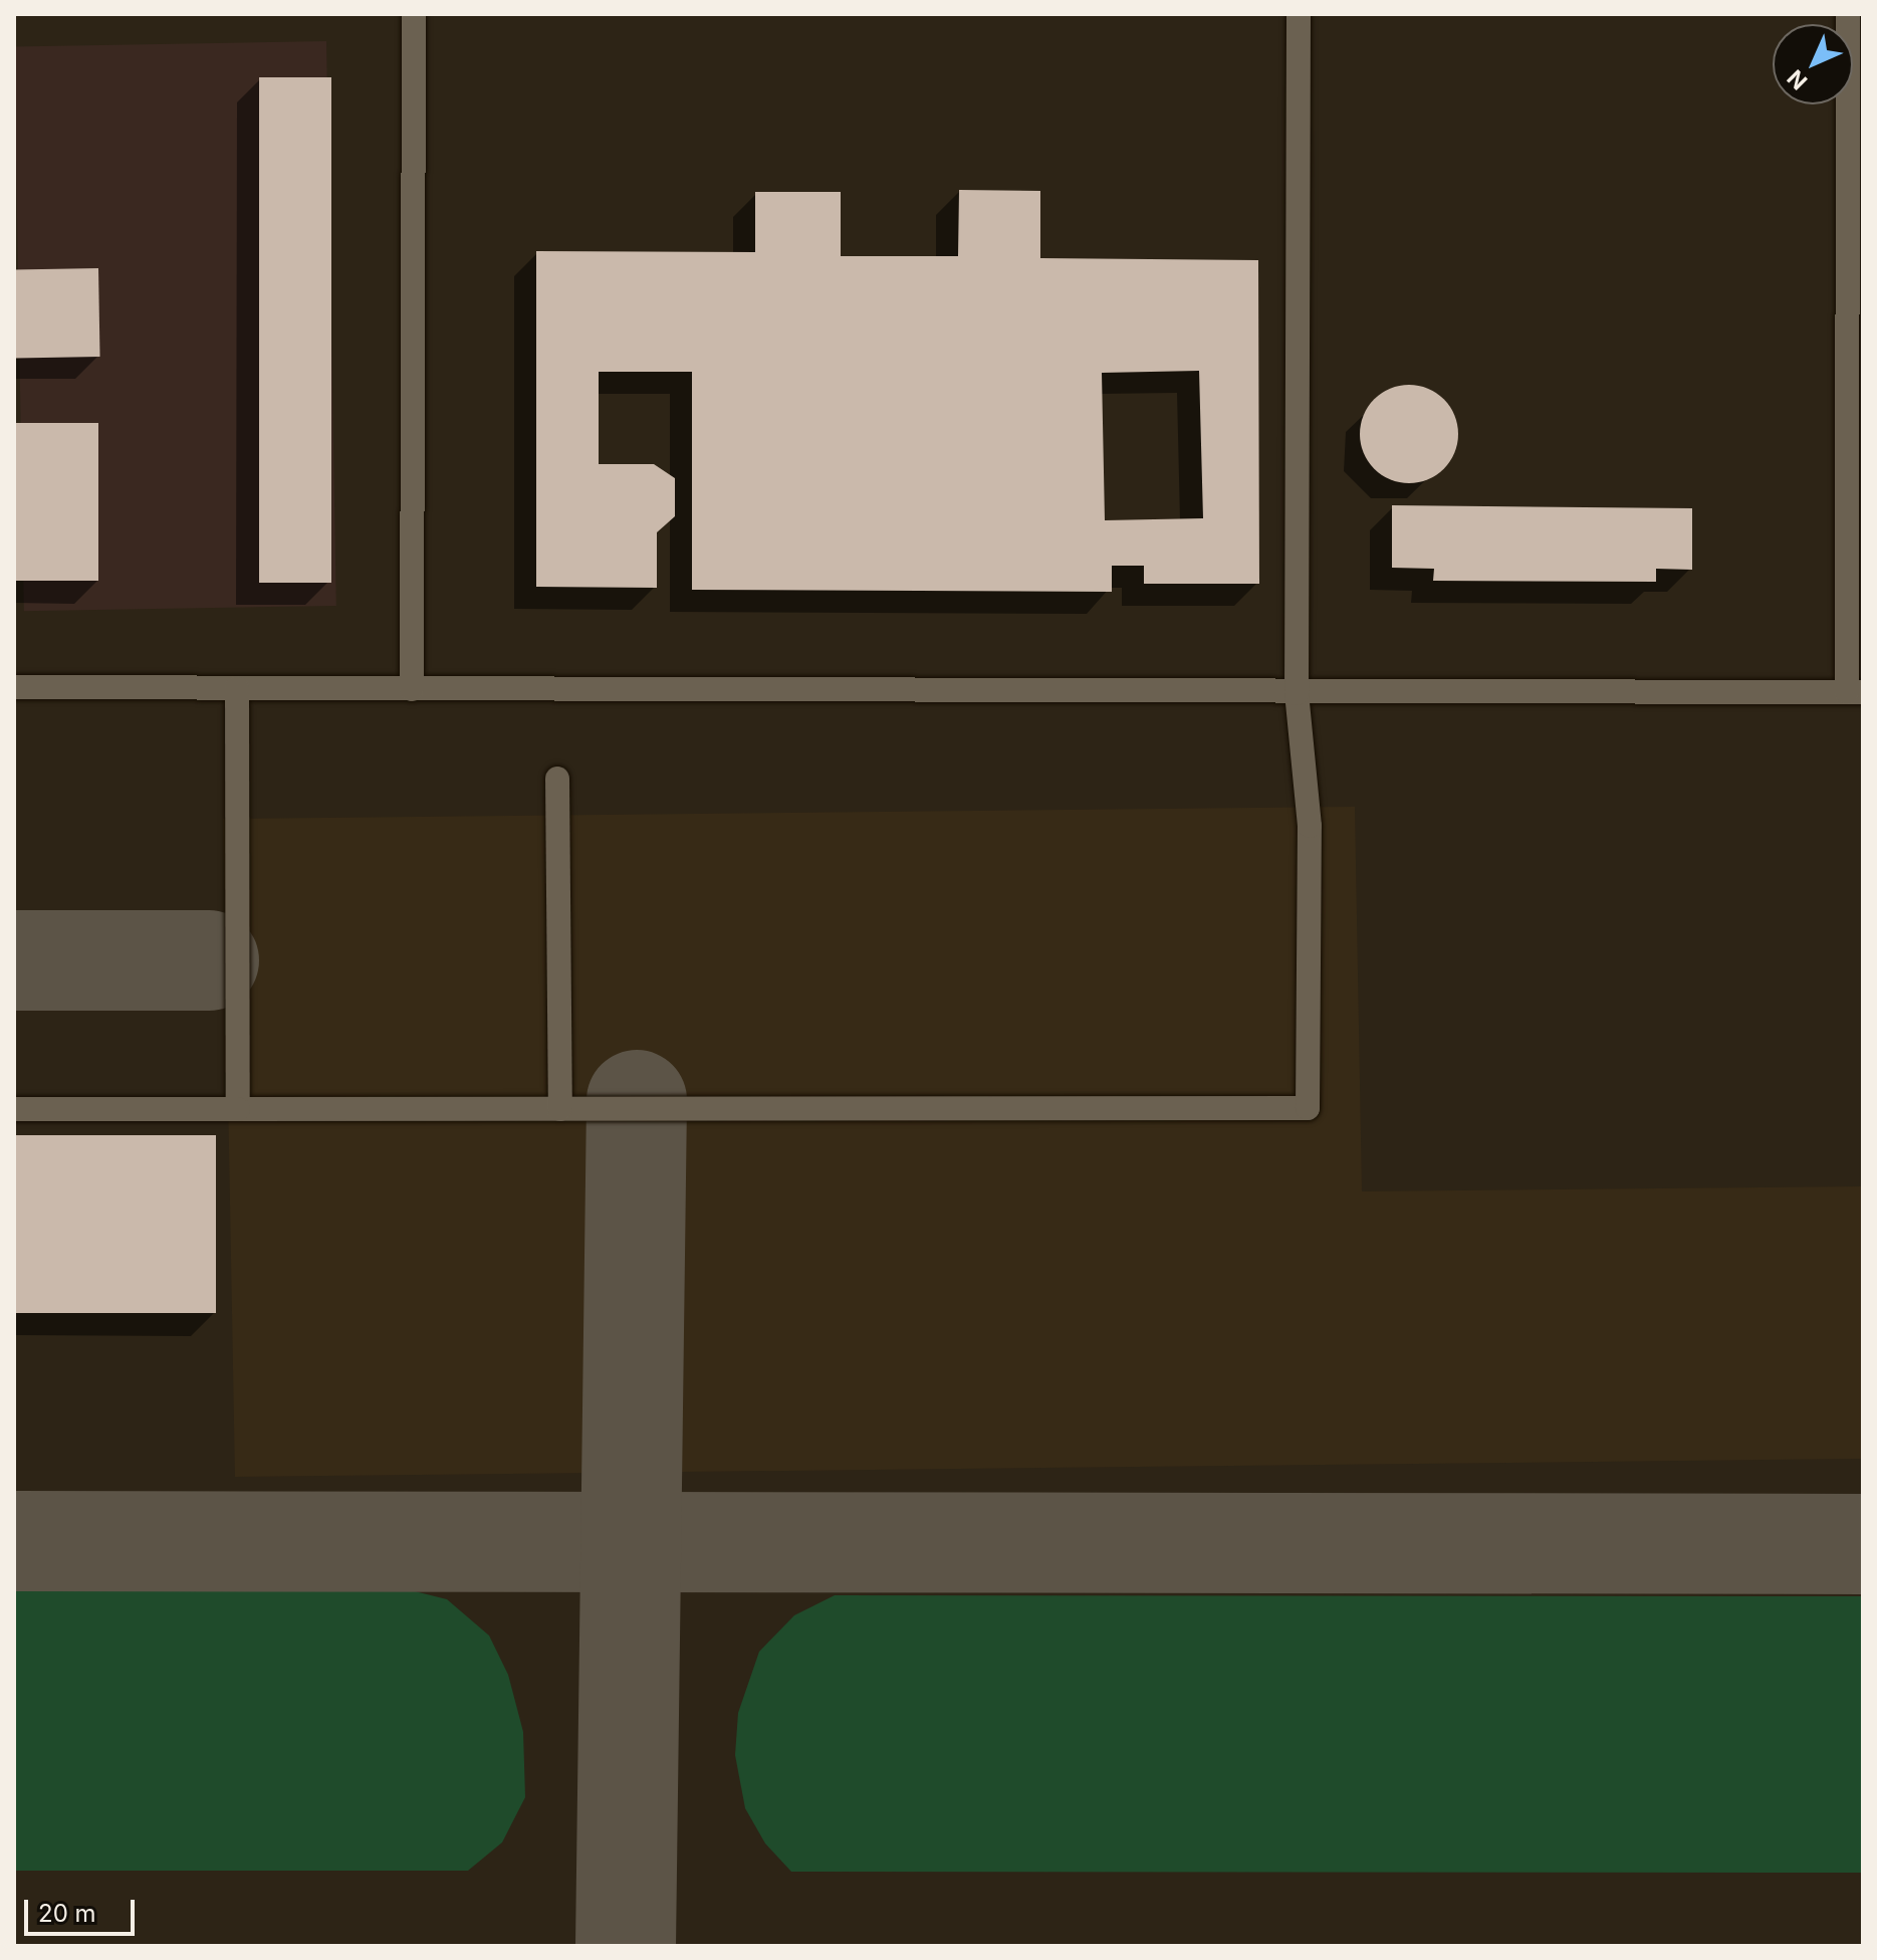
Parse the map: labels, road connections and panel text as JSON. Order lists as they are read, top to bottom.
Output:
{
  "scale_bar": "20 m",
  "north": "bottom left"
}
